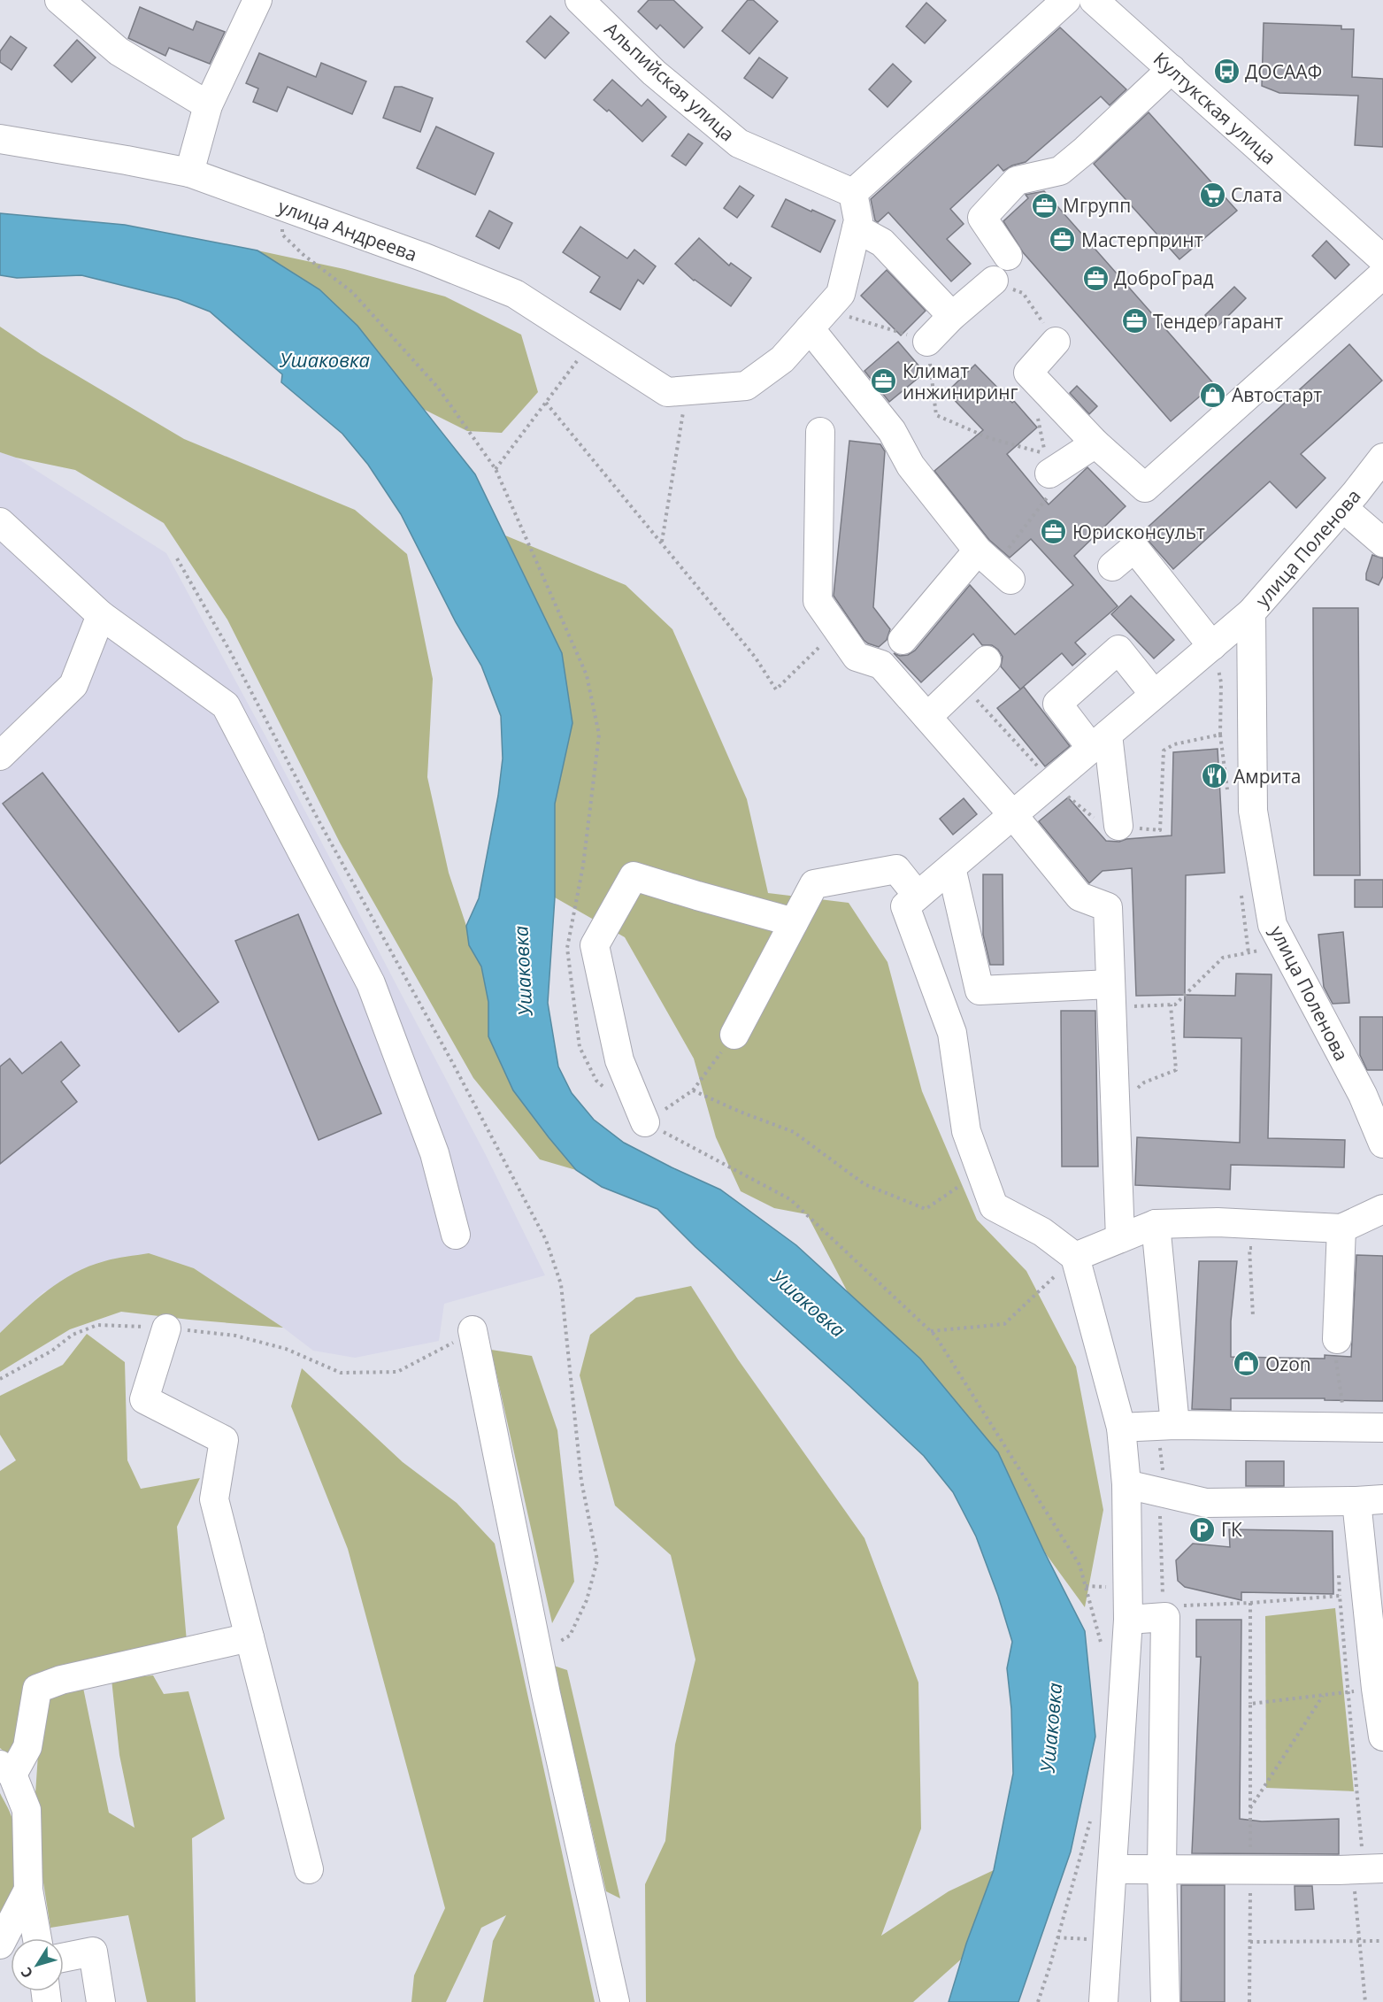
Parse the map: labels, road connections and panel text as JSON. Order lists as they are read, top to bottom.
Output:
{
  "streets": {
    "street": [
      "Альпийская улица",
      "Култукская улица",
      "улица Андреева",
      "улица Поленова"
    ]
  },
  "water": ["Ушаковка"],
  "places": {
    "bus stop": ["ДОСААФ"],
    "supermarket": ["Слата"],
    "office": [
      "Мгрупп",
      "Мастерпринт",
      "ДоброГрад",
      "Тендер гарант",
      "Климат инжиниринг",
      "Юрисконсульт"
    ],
    "shop": ["Автостарт", "Ozon"],
    "restaurant": ["Амрита"],
    "parking": ["ГК"]
  },
  "north": "bottom left"
}
